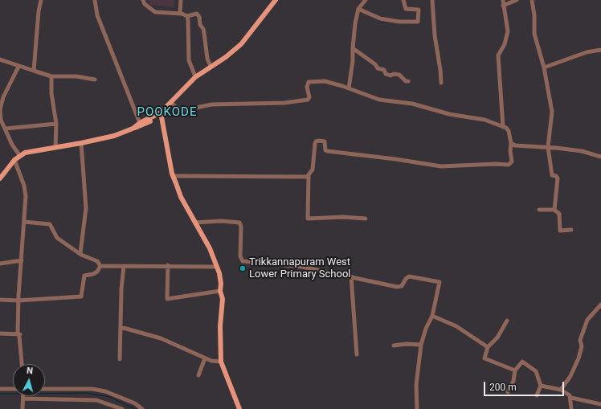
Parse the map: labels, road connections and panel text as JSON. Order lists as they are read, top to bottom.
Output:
{
  "districts": ["POOKODE"],
  "places": ["Trikkannapuram West Lower Primary School"],
  "scale_bar": "200 m",
  "north": "top"
}
